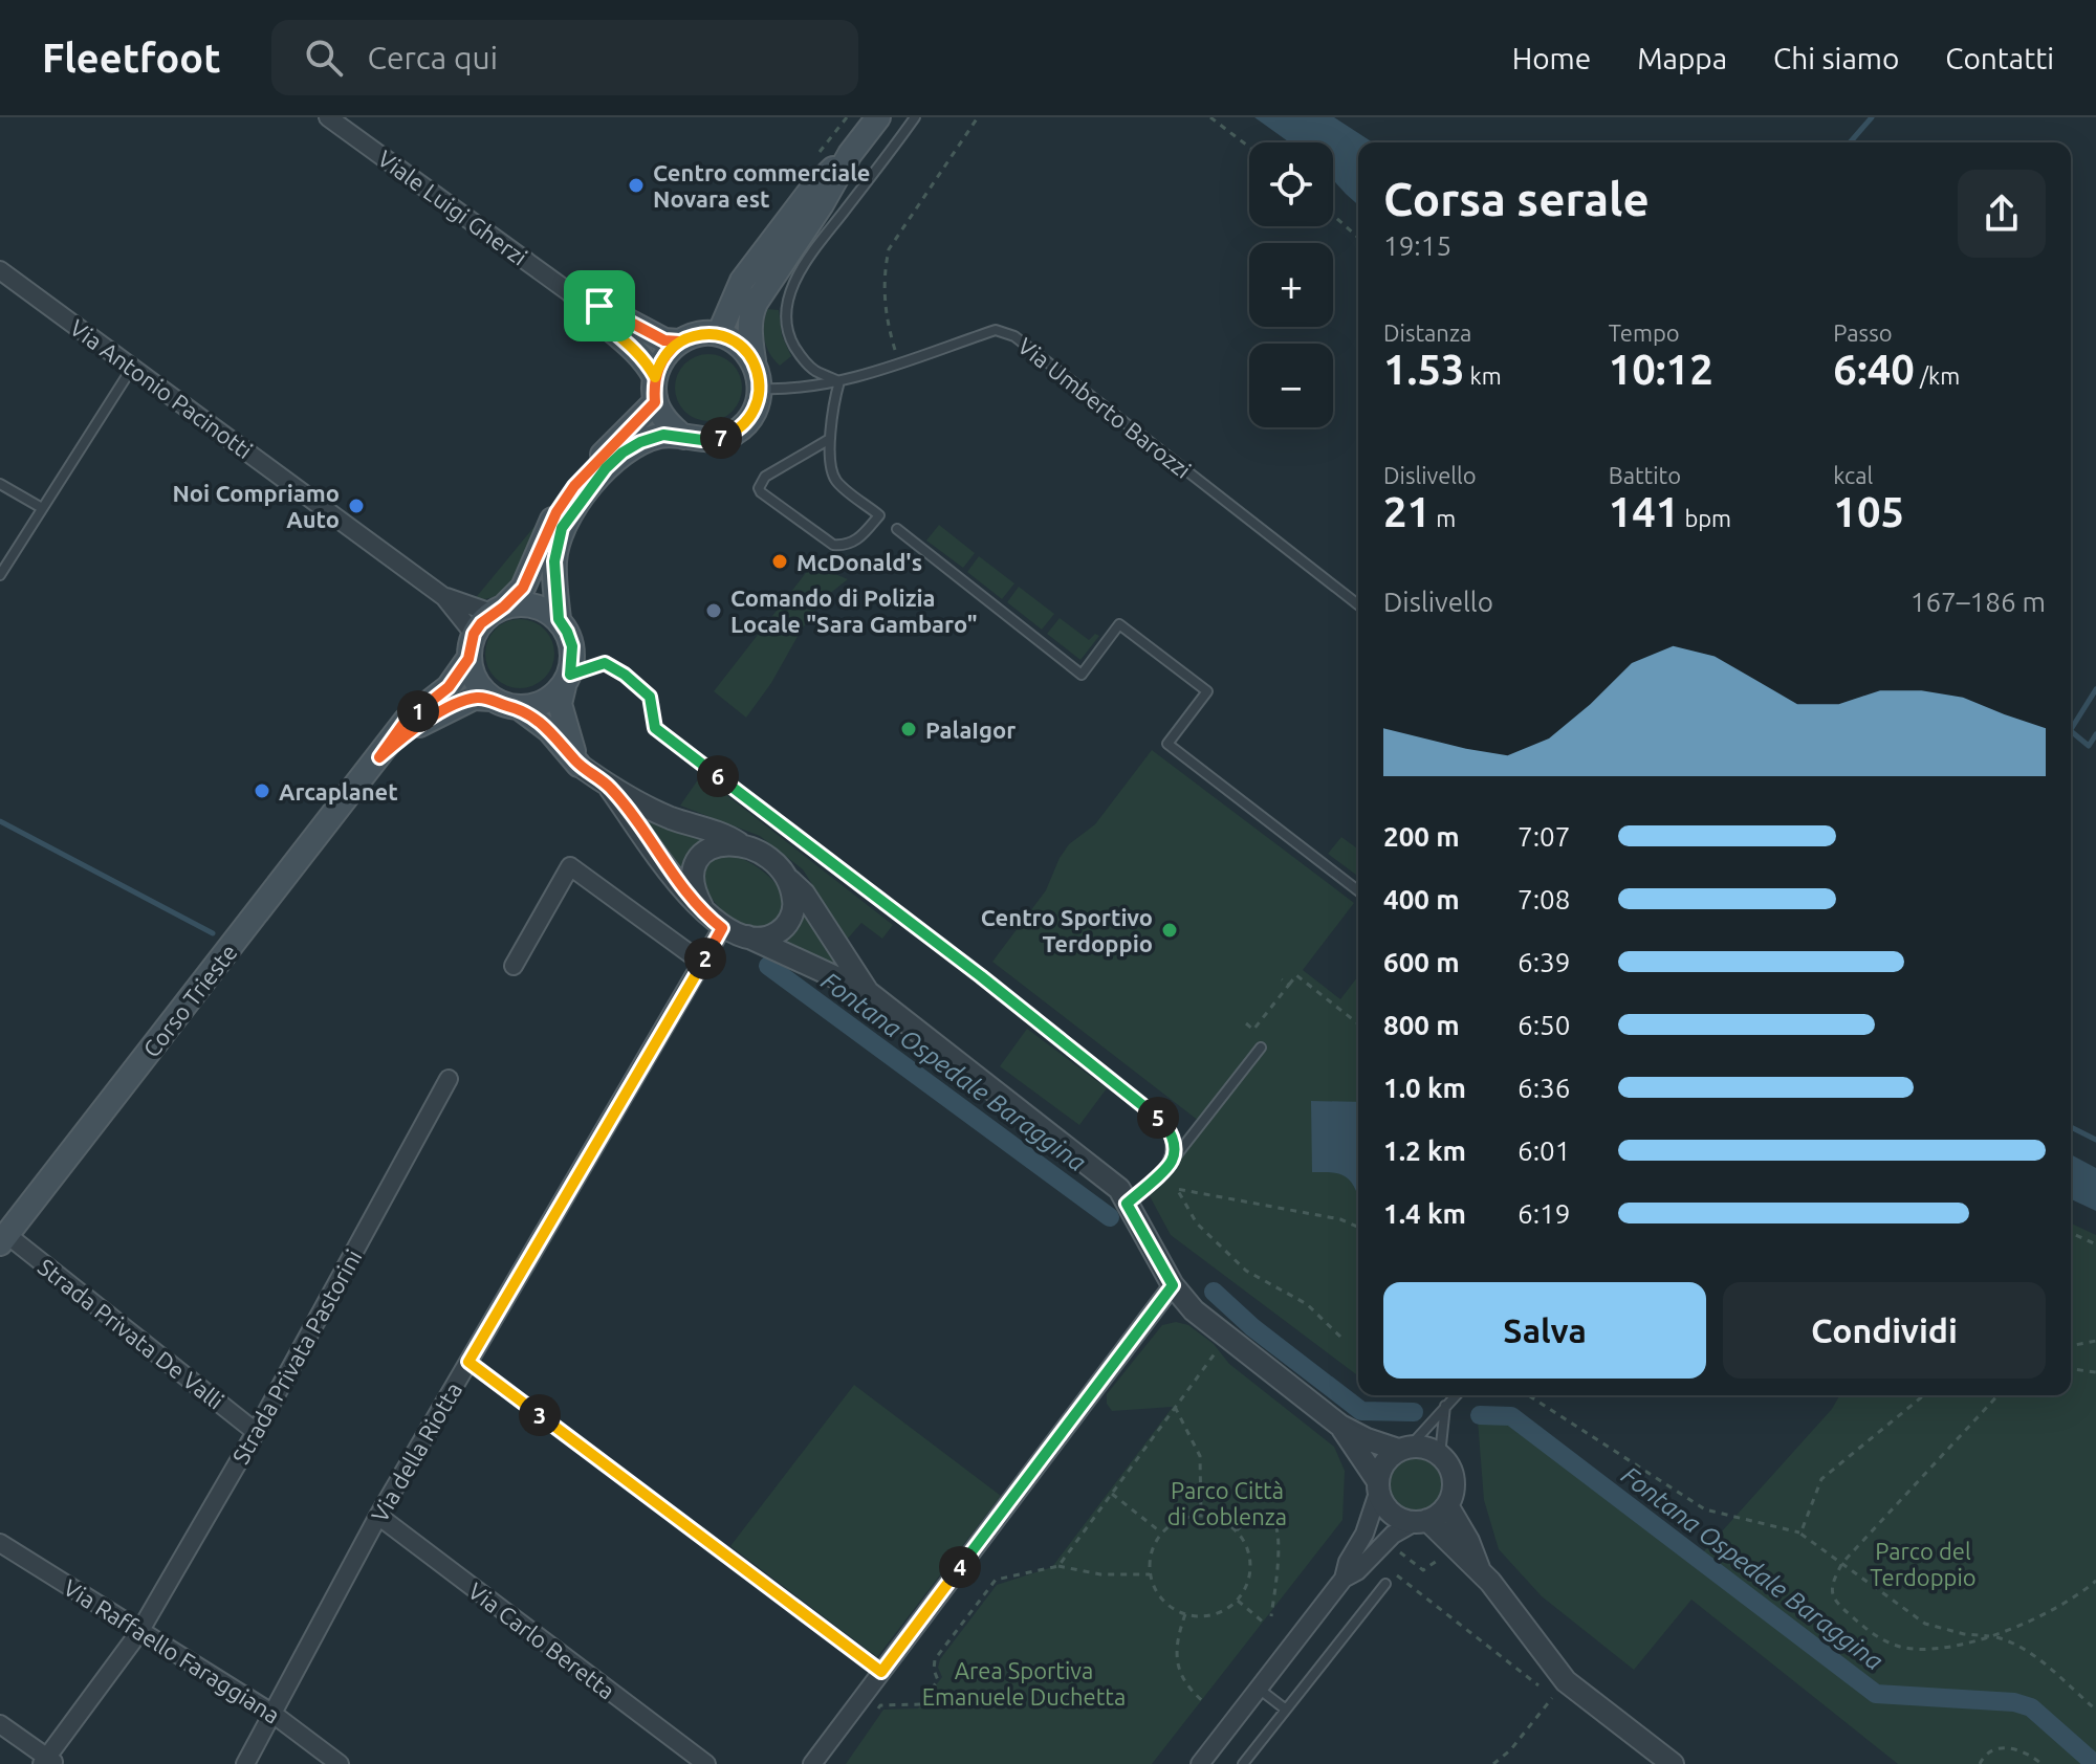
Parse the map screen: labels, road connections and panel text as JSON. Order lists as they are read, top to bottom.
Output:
{
  "streets": {
    "main road": ["Corso Trieste"],
    "street": [
      "Viale Luigi Gherzi",
      "Via Antonio Pacinotti",
      "Strada Privata De Valli",
      "Strada Privata Pastorini",
      "Via della Riotta",
      "Via Carlo Beretta",
      "Via Raffaello Faraggiana"
    ],
    "lane": ["Via Umberto Barozzi"]
  },
  "crossings": [
    ["Via Antonio Pacinotti", "Corso Trieste"],
    ["Corso Trieste", "Strada Privata De Valli"],
    ["Strada Privata De Valli", "Strada Privata Pastorini"],
    ["Strada Privata Pastorini", "Via Raffaello Faraggiana"],
    ["Via della Riotta", "Via Carlo Beretta"],
    ["Via della Riotta", "Via Raffaello Faraggiana"]
  ],
  "water": ["Fontana Ospedale Baraggina"],
  "parks": ["Parco Città di Coblenza", "Parco del Terdoppio", "Area Sportiva Emanuele Duchetta"],
  "places": [
    "Centro commerciale Novara est",
    "Noi Compriamo Auto",
    "McDonald's",
    "Comando di Polizia Locale \"Sara Gambaro\"",
    "PalaIgor",
    "Arcaplanet",
    "Centro Sportivo Terdoppio"
  ],
  "page": {
    "header": "Fleetfoot",
    "search": "Cerca qui",
    "nav": [
      "Home",
      "Mappa",
      "Chi siamo",
      "Contatti"
    ],
    "map_buttons": ["+", "−"],
    "heading": ["Corsa serale", "19:15"],
    "stats": [
      ["Distanza", "1.53 km"],
      ["Tempo", "10:12"],
      ["Passo", "6:40 /km"],
      ["Dislivello", "21 m"],
      ["Battito", "141 bpm"],
      ["kcal", "105"]
    ],
    "pins": [
      "7",
      "1",
      "6",
      "2",
      "5",
      "3",
      "4"
    ],
    "chart": ["Dislivello", "167–186 m"],
    "list": [
      {
        "name": "200 m",
        "note": "7:07"
      },
      {
        "name": "400 m",
        "note": "7:08"
      },
      {
        "name": "600 m",
        "note": "6:39"
      },
      {
        "name": "800 m",
        "note": "6:50"
      },
      {
        "name": "1.0 km",
        "note": "6:36"
      },
      {
        "name": "1.2 km",
        "note": "6:01"
      },
      {
        "name": "1.4 km",
        "note": "6:19"
      }
    ],
    "buttons": ["Salva", "Condividi"]
  }
}
